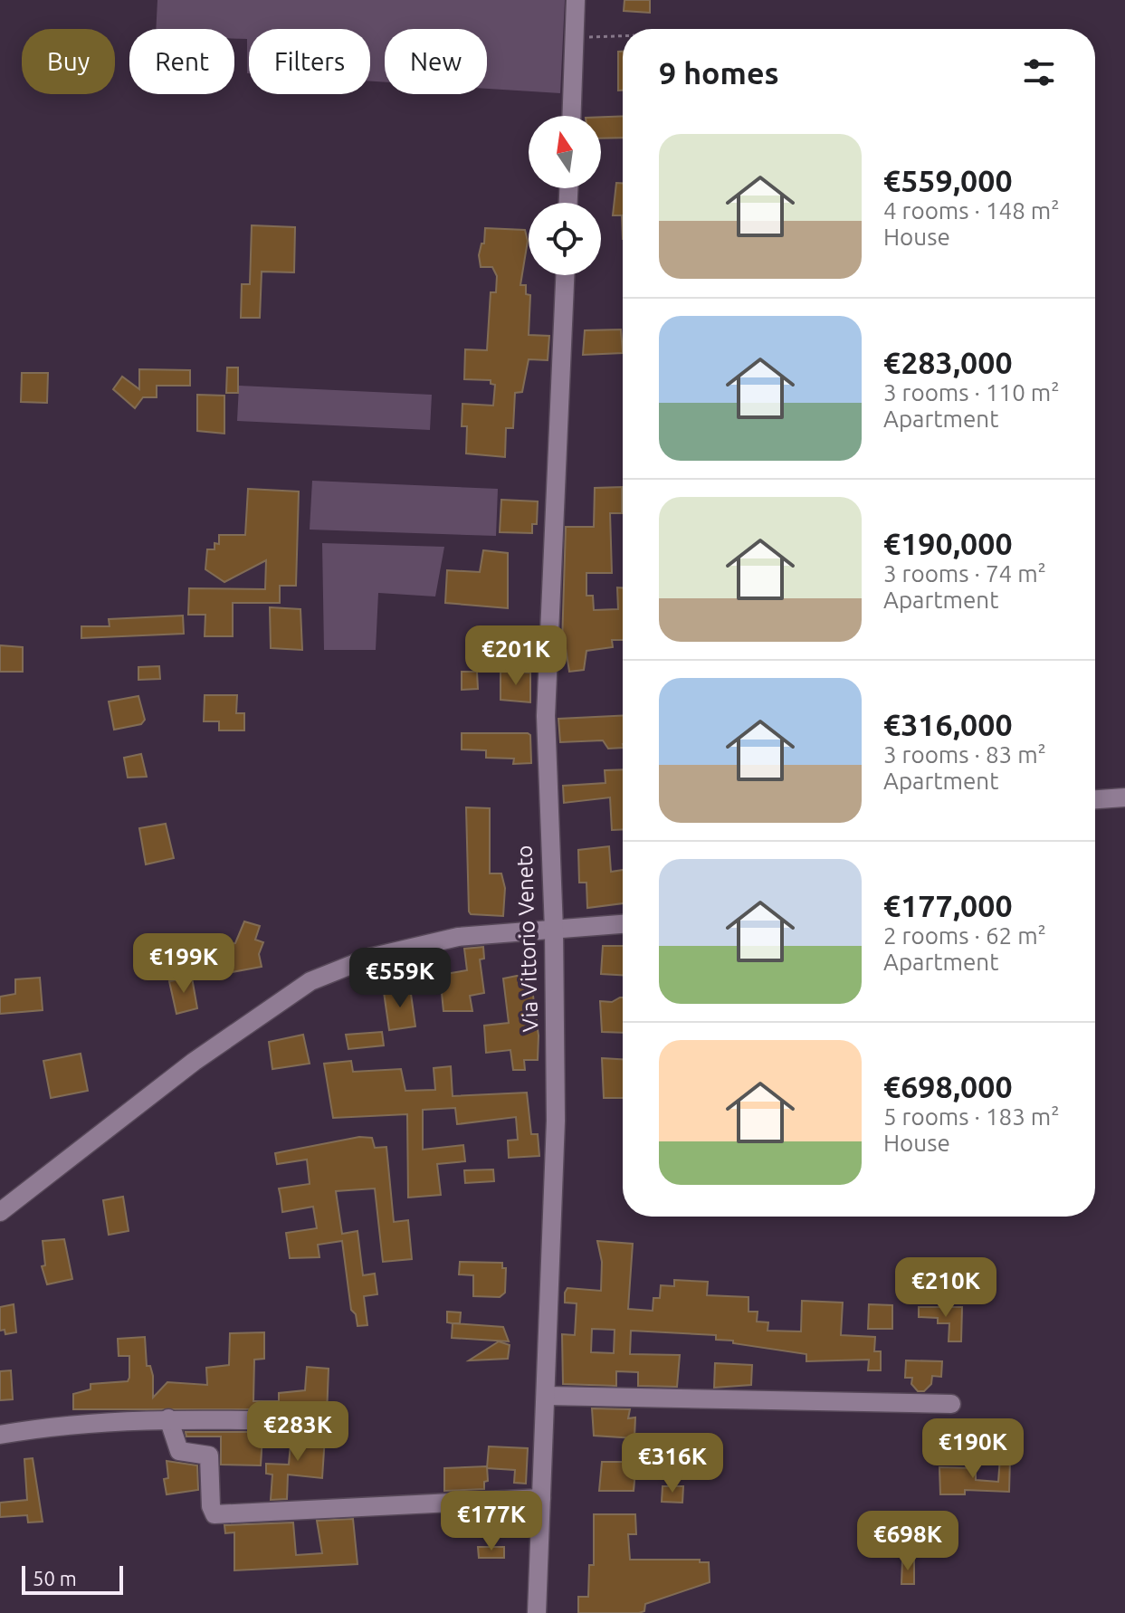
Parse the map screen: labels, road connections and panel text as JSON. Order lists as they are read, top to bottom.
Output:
{
  "streets": {
    "street": ["Via Vittorio Veneto"]
  },
  "scale_bar": "50 m",
  "north": "top",
  "page": {
    "chip": [
      "Buy",
      "Rent",
      "Filters",
      "New"
    ],
    "heading": "9 homes",
    "list": [
      {
        "name": "€559,000",
        "note": "4 rooms · 148 m² · House"
      },
      {
        "name": "€283,000",
        "note": "3 rooms · 110 m² · Apartment"
      },
      {
        "name": "€190,000",
        "note": "3 rooms · 74 m² · Apartment"
      },
      {
        "name": "€316,000",
        "note": "3 rooms · 83 m² · Apartment"
      },
      {
        "name": "€177,000",
        "note": "2 rooms · 62 m² · Apartment"
      },
      {
        "name": "€698,000",
        "note": "5 rooms · 183 m² · House"
      }
    ],
    "price": [
      "€201K",
      "€199K",
      "€559K",
      "€210K",
      "€283K",
      "€190K",
      "€316K",
      "€177K",
      "€698K"
    ],
    "scale": "50 m"
  }
}
